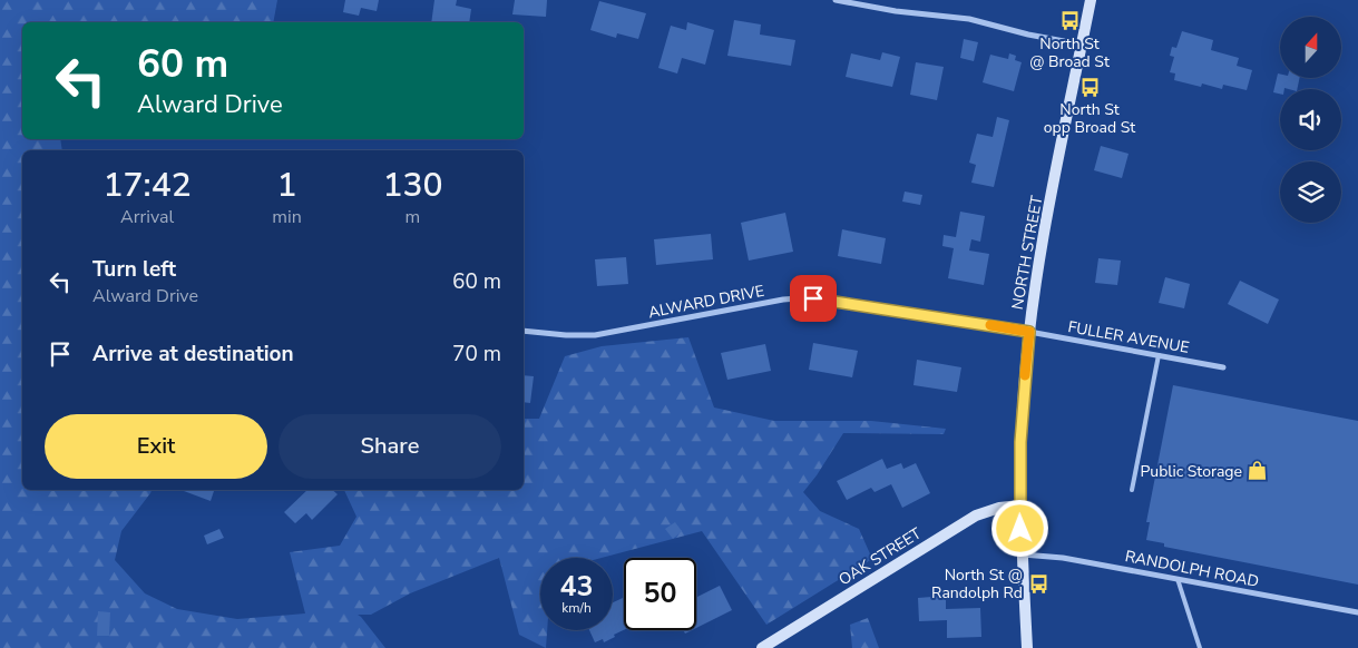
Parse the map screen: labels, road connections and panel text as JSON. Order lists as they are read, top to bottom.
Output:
{
  "streets": {
    "main road": ["NORTH STREET", "OAK STREET"],
    "street": ["ALWARD DRIVE", "FULLER AVENUE", "RANDOLPH ROAD"]
  },
  "crossings": [
    ["NORTH STREET", "ALWARD DRIVE"],
    ["NORTH STREET", "FULLER AVENUE"],
    ["NORTH STREET", "OAK STREET"],
    ["NORTH STREET", "RANDOLPH ROAD"],
    ["ALWARD DRIVE", "FULLER AVENUE"]
  ],
  "places": {
    "bus stop": ["North St @ Broad St", "North St opp Broad St", "North St @ Randolph Rd"],
    "shop": ["Public Storage"]
  },
  "north": "top",
  "page": {
    "turn": ["60 m", "Alward Drive"],
    "eta": [
      "17:42",
      "Arrival",
      "1",
      "min",
      "130",
      "m"
    ],
    "list": [
      {
        "name": "Turn left",
        "note": "Alward Drive",
        "value": "60 m"
      },
      {
        "name": "Arrive at destination",
        "value": "70 m"
      }
    ],
    "buttons": ["Exit", "Share"],
    "speed": "43 km/h",
    "limit": "50"
  }
}
